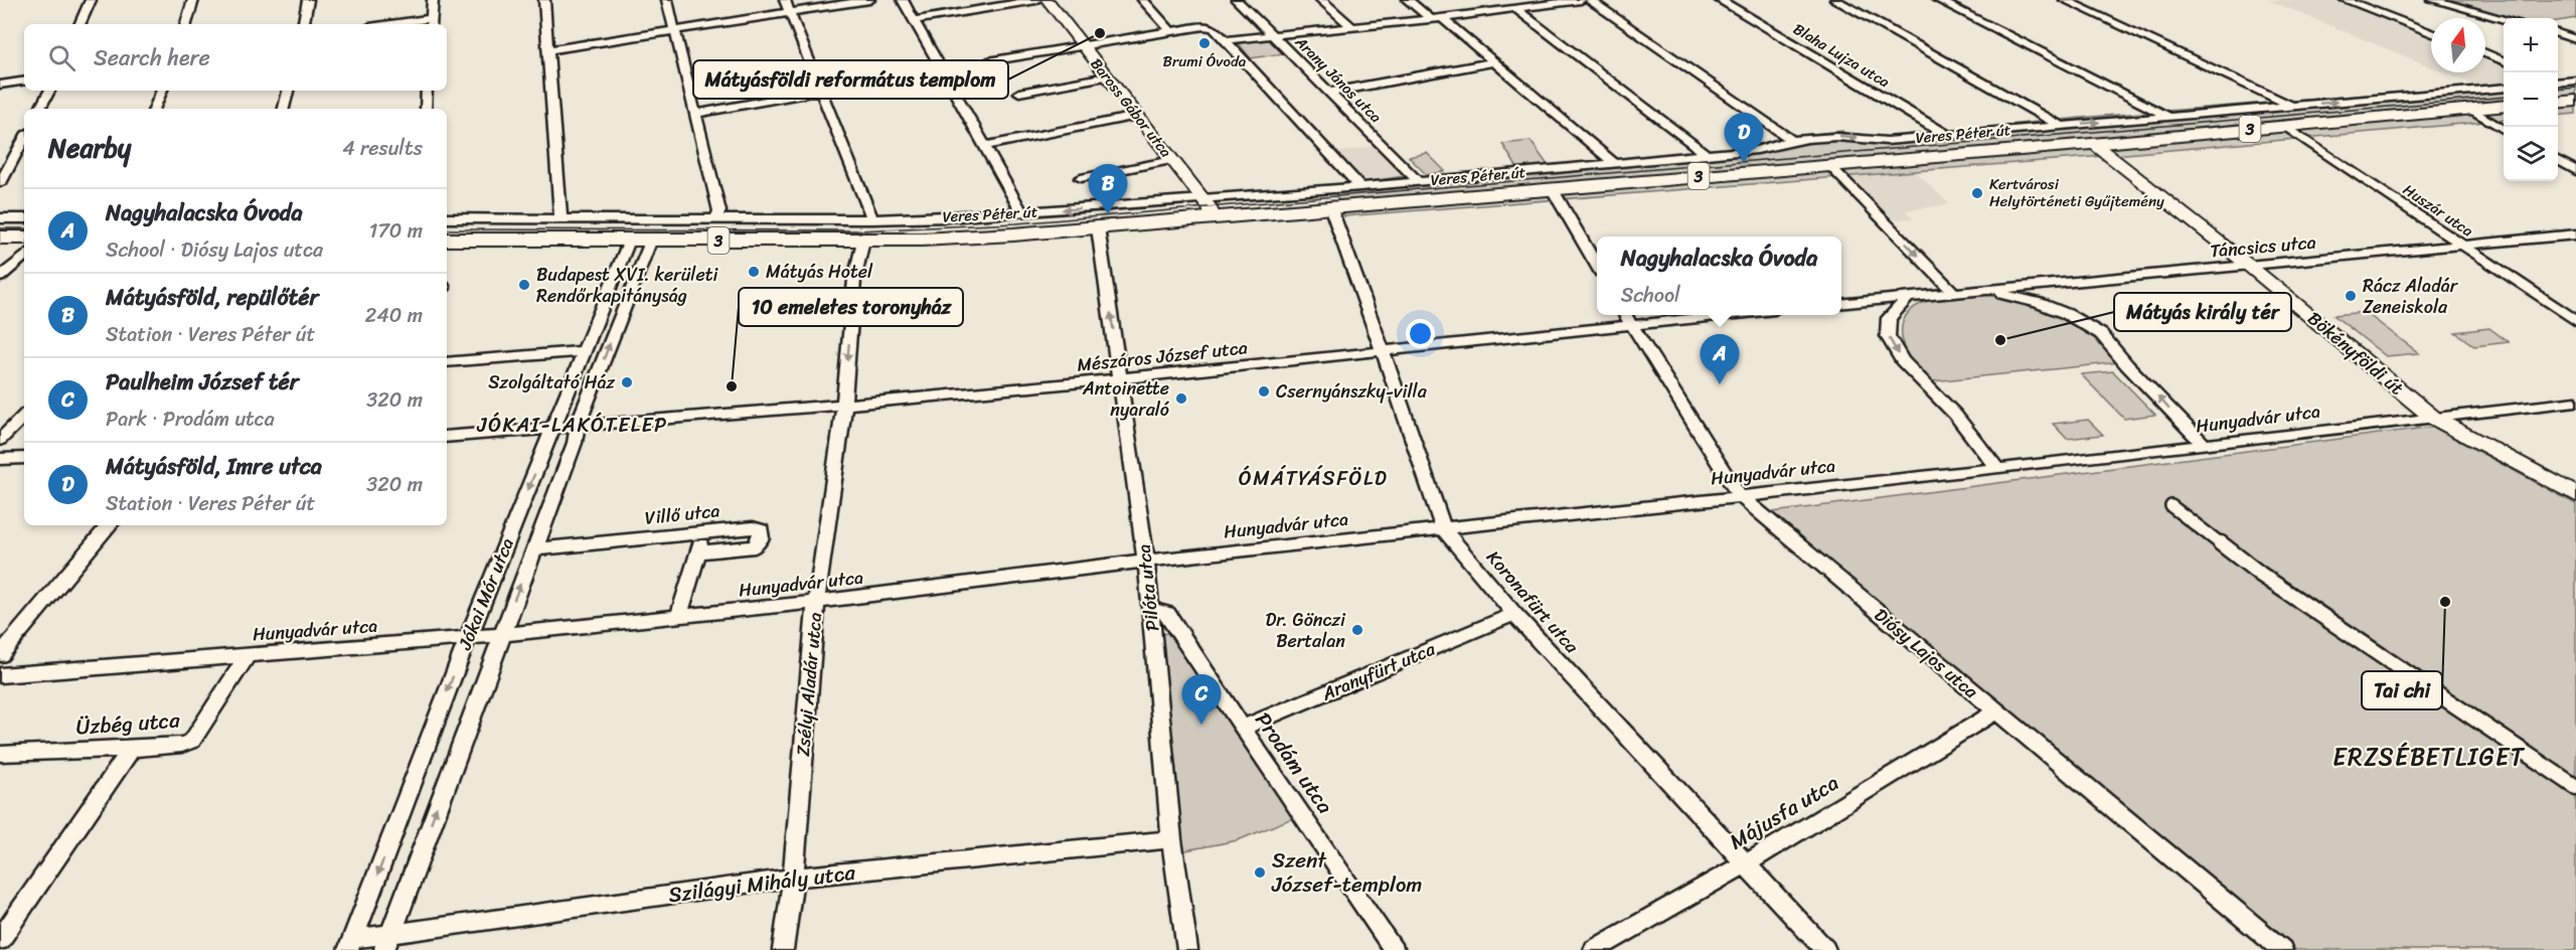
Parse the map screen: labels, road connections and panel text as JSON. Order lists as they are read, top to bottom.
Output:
{
  "streets": {
    "main road": ["3", "Veres Péter út"],
    "street": [
      "Blaha Lujza utca",
      "Arany János utca",
      "Baross Gábor utca",
      "Huszár utca",
      "Táncsics utca",
      "Bökényföldi út",
      "Mészáros József utca",
      "Hunyadvár utca",
      "Villő utca",
      "Pilóta utca",
      "Jókai Mór utca",
      "Koronafürt utca",
      "Diósy Lajos utca",
      "Aranyfürt utca",
      "Zsélyi Aladár utca",
      "Üzbég utca",
      "Prodám utca",
      "Májusfa utca",
      "Szilágyi Mihály utca"
    ]
  },
  "crossings": [
    ["Blaha Lujza utca", "Veres Péter út"],
    ["Arany János utca", "Veres Péter út"],
    ["Baross Gábor utca", "Veres Péter út"],
    ["Veres Péter út", "Huszár utca"],
    ["Veres Péter út", "Bökényföldi út"],
    ["Veres Péter út", "Pilóta utca"],
    ["Veres Péter út", "Jókai Mór utca"],
    ["Veres Péter út", "Koronafürt utca"],
    ["Veres Péter út", "Zsélyi Aladár utca"],
    ["Huszár utca", "Táncsics utca"],
    ["Táncsics utca", "Bökényföldi út"],
    ["Bökényföldi út", "Hunyadvár utca"],
    ["Mészáros József utca", "Pilóta utca"],
    ["Mészáros József utca", "Jókai Mór utca"],
    ["Mészáros József utca", "Koronafürt utca"],
    ["Mészáros József utca", "Diósy Lajos utca"],
    ["Mészáros József utca", "Zsélyi Aladár utca"],
    ["Hunyadvár utca", "Pilóta utca"],
    ["Hunyadvár utca", "Jókai Mór utca"],
    ["Hunyadvár utca", "Koronafürt utca"],
    ["Hunyadvár utca", "Diósy Lajos utca"],
    ["Hunyadvár utca", "Zsélyi Aladár utca"],
    ["Hunyadvár utca", "Üzbég utca"],
    ["Villő utca", "Jókai Mór utca"],
    ["Pilóta utca", "Prodám utca"],
    ["Pilóta utca", "Szilágyi Mihály utca"],
    ["Jókai Mór utca", "Szilágyi Mihály utca"],
    ["Koronafürt utca", "Aranyfürt utca"],
    ["Koronafürt utca", "Májusfa utca"],
    ["Diósy Lajos utca", "Májusfa utca"],
    ["Aranyfürt utca", "Prodám utca"],
    ["Zsélyi Aladár utca", "Szilágyi Mihály utca"]
  ],
  "districts": ["JÓKAI-LAKÓTELEP", "ÓMÁTYÁSFÖLD", "ERZSÉBETLIGET"],
  "places": [
    "Mátyásföldi református templom",
    "Brumi Óvoda",
    "Kertvárosi Helytörténeti Gyűjtemény",
    "Mátyás Hotel",
    "Budapest XVI. kerületi Rendőrkapitányság",
    "Rácz Aladár Zeneiskola",
    "Mátyás király tér",
    "Szolgáltató Ház",
    "10 emeletes toronyház",
    "Csernyánszky-villa",
    "Antoinette nyaraló",
    "Tai chi",
    "Dr. Gönczi Bertalan",
    "Szent József-templom"
  ],
  "north": "top",
  "page": {
    "map_buttons": ["+", "−"],
    "search": "Search here",
    "heading": ["Nearby", "4 results"],
    "pins": [
      "D",
      "B",
      "A",
      "C"
    ],
    "list": [
      {
        "mark": "A",
        "name": "Nagyhalacska Óvoda",
        "note": "School · Diósy Lajos utca",
        "value": "170 m"
      },
      {
        "mark": "B",
        "name": "Mátyásföld, repülőtér",
        "note": "Station · Veres Péter út",
        "value": "240 m"
      },
      {
        "mark": "C",
        "name": "Paulheim József tér",
        "note": "Park · Prodám utca",
        "value": "320 m"
      },
      {
        "mark": "D",
        "name": "Mátyásföld, Imre utca",
        "note": "Station · Veres Péter út",
        "value": "320 m"
      }
    ],
    "popup": ["Nagyhalacska Óvoda", "School"]
  }
}
